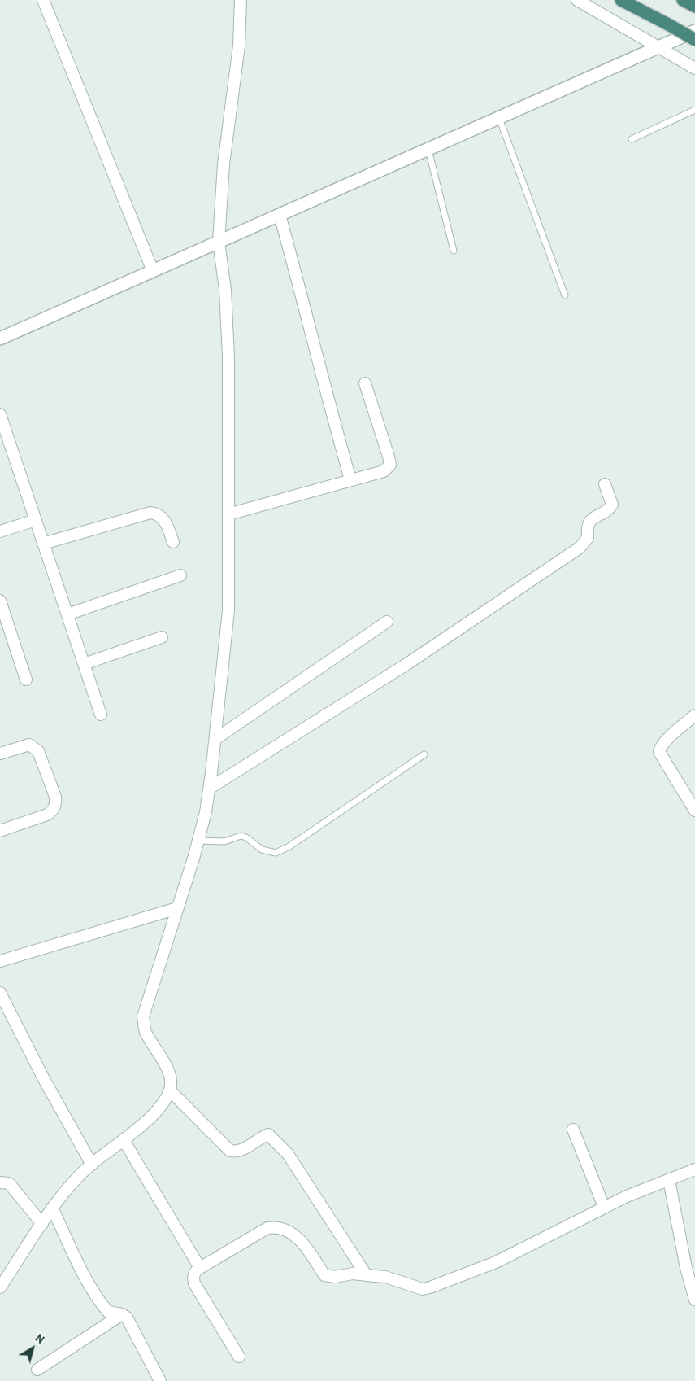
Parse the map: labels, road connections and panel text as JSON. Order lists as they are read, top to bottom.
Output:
{
  "north": "top right"
}
